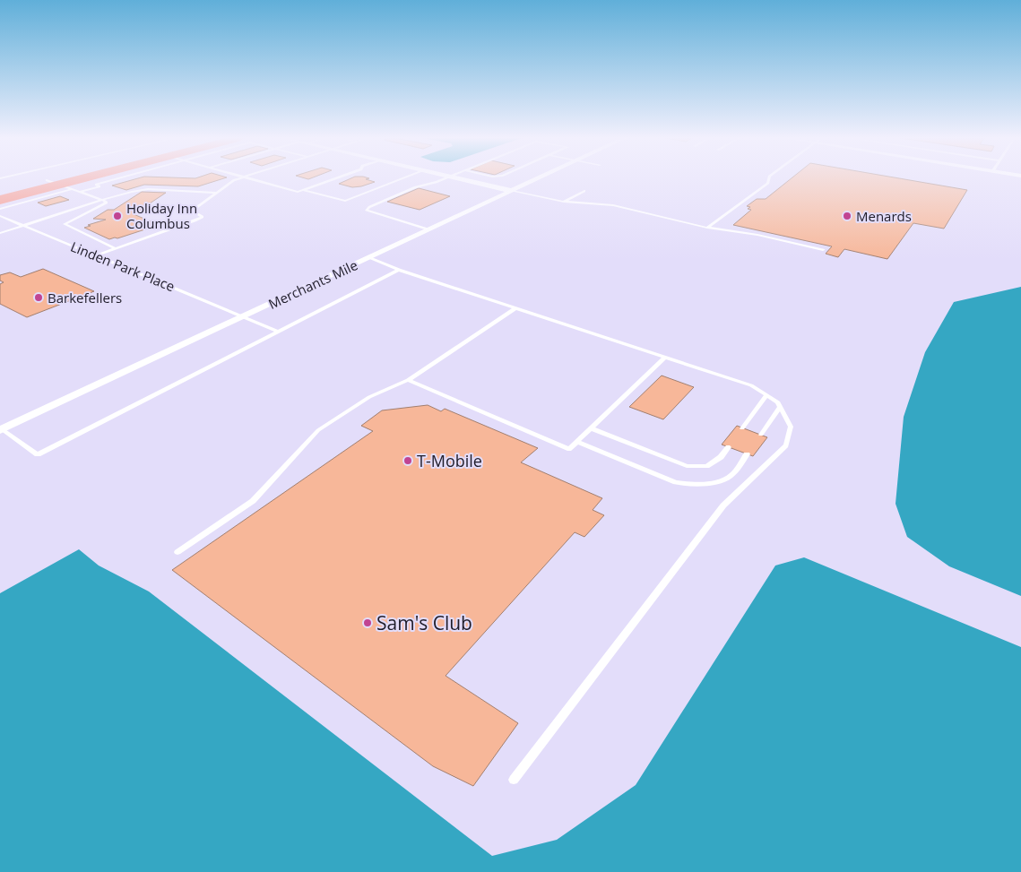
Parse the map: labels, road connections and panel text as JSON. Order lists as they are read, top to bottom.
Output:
{
  "streets": {
    "street": ["Merchants Mile"],
    "lane": ["Linden Park Place"]
  },
  "crossings": [
    ["Linden Park Place", "Merchants Mile"]
  ],
  "places": [
    "Holiday Inn Columbus",
    "Menards",
    "Barkefellers",
    "T-Mobile",
    "Sam's Club"
  ]
}
